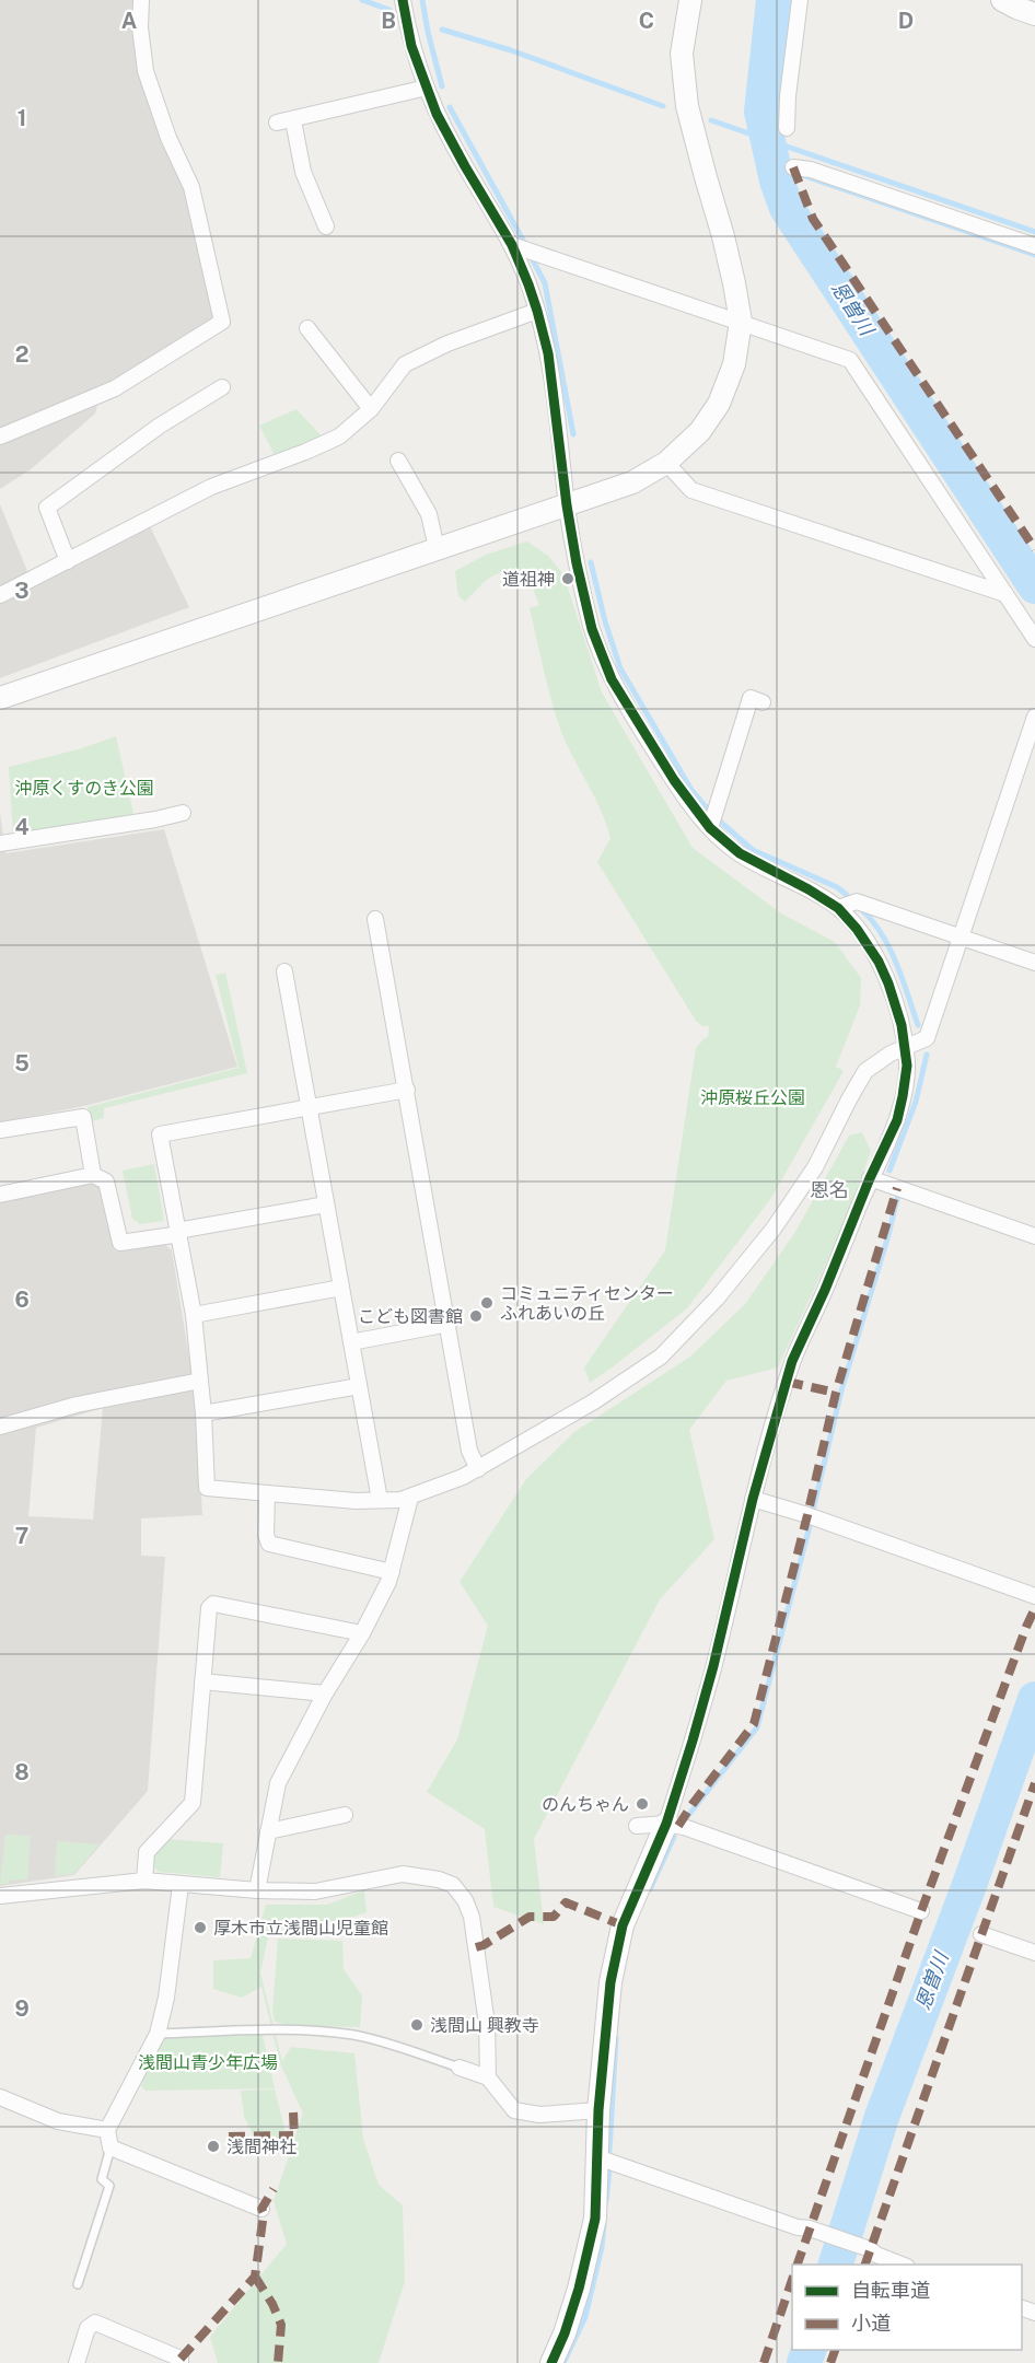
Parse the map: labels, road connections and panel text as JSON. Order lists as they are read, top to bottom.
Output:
{
  "districts": ["恩名"],
  "water": ["恩曽川"],
  "parks": ["沖原くすのき公園", "沖原桜丘公園", "浅間山青少年広場"],
  "places": [
    "道祖神",
    "コミュニティセンター ふれあいの丘",
    "こども図書館",
    "のんちゃん",
    "厚木市立浅間山児童館",
    "浅間山 興教寺",
    "浅間神社"
  ],
  "legend": ["自転車道", "小道"],
  "grid": {
    "columns": [
      "A",
      "B",
      "C",
      "D"
    ],
    "rows": [
      "1",
      "2",
      "3",
      "4",
      "5",
      "6",
      "7",
      "8",
      "9"
    ]
  }
}
